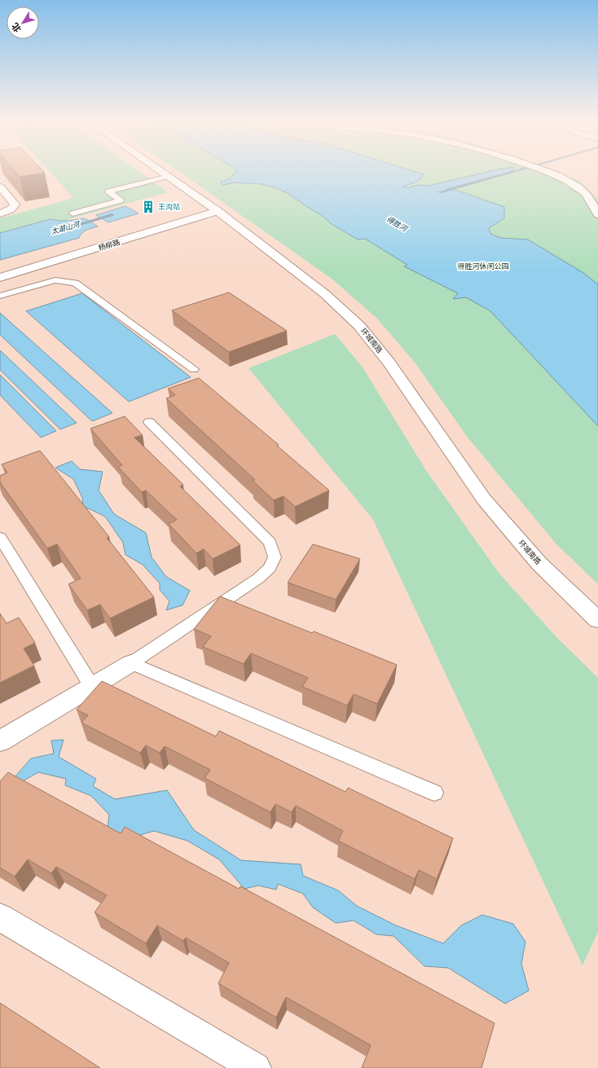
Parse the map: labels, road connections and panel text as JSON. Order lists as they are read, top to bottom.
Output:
{
  "streets": {
    "street": ["杨柳路", "环城南路"]
  },
  "crossings": [
    ["杨柳路", "环城南路"]
  ],
  "water": ["得胜河", "太湖山河"],
  "parks": ["得胜河休闲公园"],
  "places": {
    "building": ["王沟站"]
  },
  "north": "bottom left"
}
